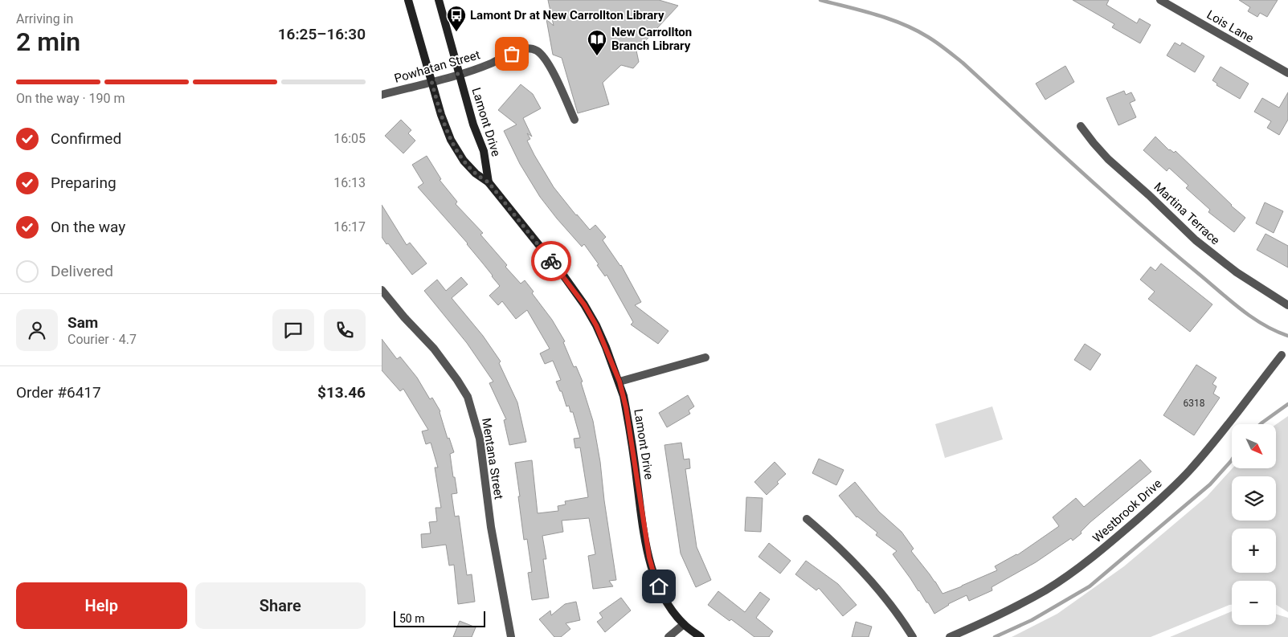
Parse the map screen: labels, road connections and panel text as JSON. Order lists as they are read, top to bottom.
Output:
{
  "streets": {
    "street": [
      "Lois Lane",
      "Powhatan Street",
      "Lamont Drive",
      "Martina Terrace",
      "Mentana Street",
      "Westbrook Drive"
    ]
  },
  "crossings": [
    ["Powhatan Street", "Lamont Drive"]
  ],
  "places": {
    "bus stop": ["Lamont Dr at New Carrollton Library"],
    "library": ["New Carrollton Branch Library"]
  },
  "house_numbers": ["6318"],
  "scale_bar": "50 m",
  "north": "bottom right",
  "page": {
    "heading": ["2 min", "Arriving in", "16:25–16:30"],
    "panel": [
      "Sam",
      "Courier · 4.7",
      "Order #6417",
      "$13.46"
    ],
    "bar": "On the way · 190 m",
    "list": [
      ["Confirmed", "16:05"],
      ["Preparing", "16:13"],
      ["On the way", "16:17"],
      "Delivered"
    ],
    "map_buttons": ["+", "−"],
    "buttons": ["Help", "Share"],
    "scale": "50 m"
  }
}
